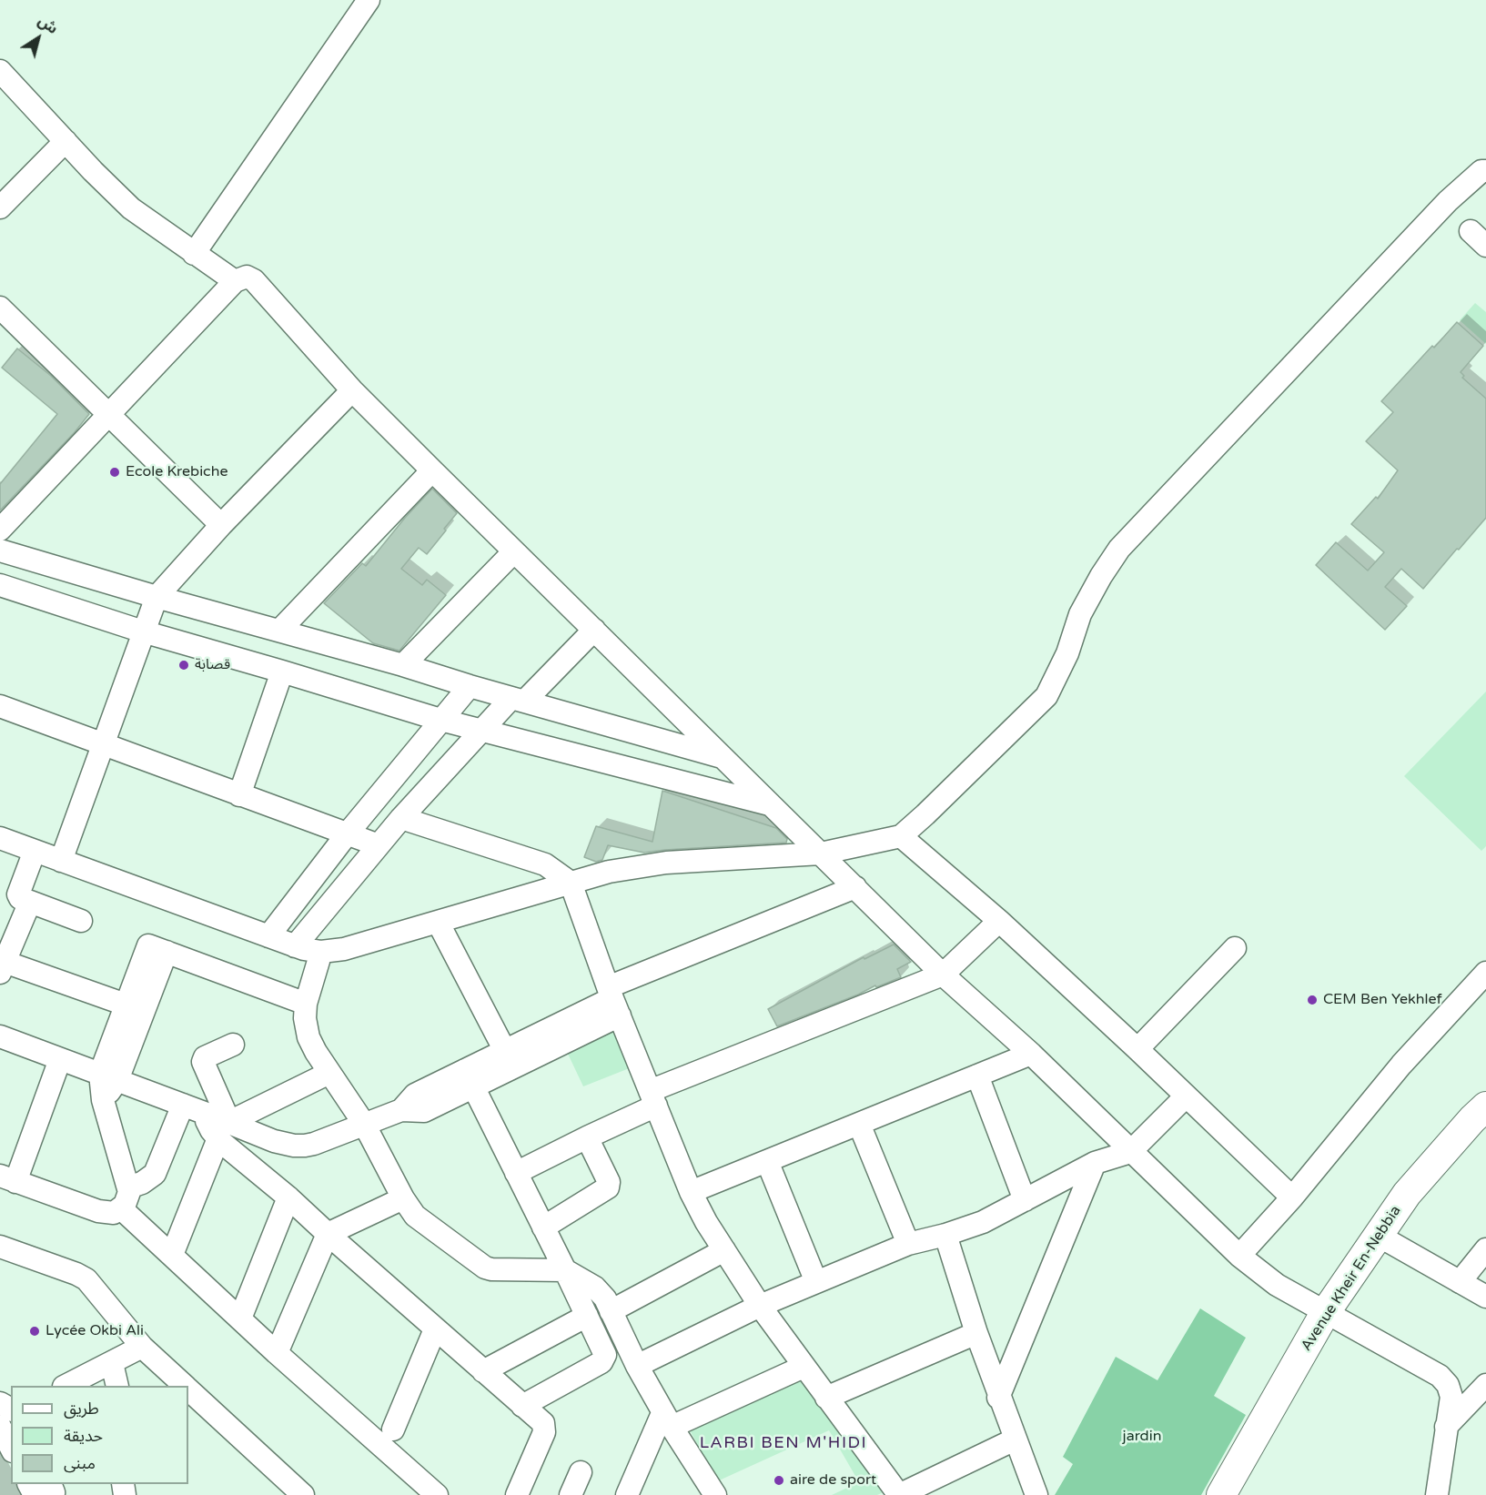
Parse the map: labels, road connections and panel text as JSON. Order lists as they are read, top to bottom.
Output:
{
  "streets": {
    "main road": ["Avenue Kheir En-Nebbia"]
  },
  "districts": ["LARBI BEN M'HIDI"],
  "parks": ["jardin"],
  "places": [
    "Ecole Krebiche",
    "قصابة",
    "CEM Ben Yekhlef",
    "Lycée Okbi Ali",
    "aire de sport"
  ],
  "legend": ["طريق", "حديقة", "مبنى"],
  "north": "top right"
}
